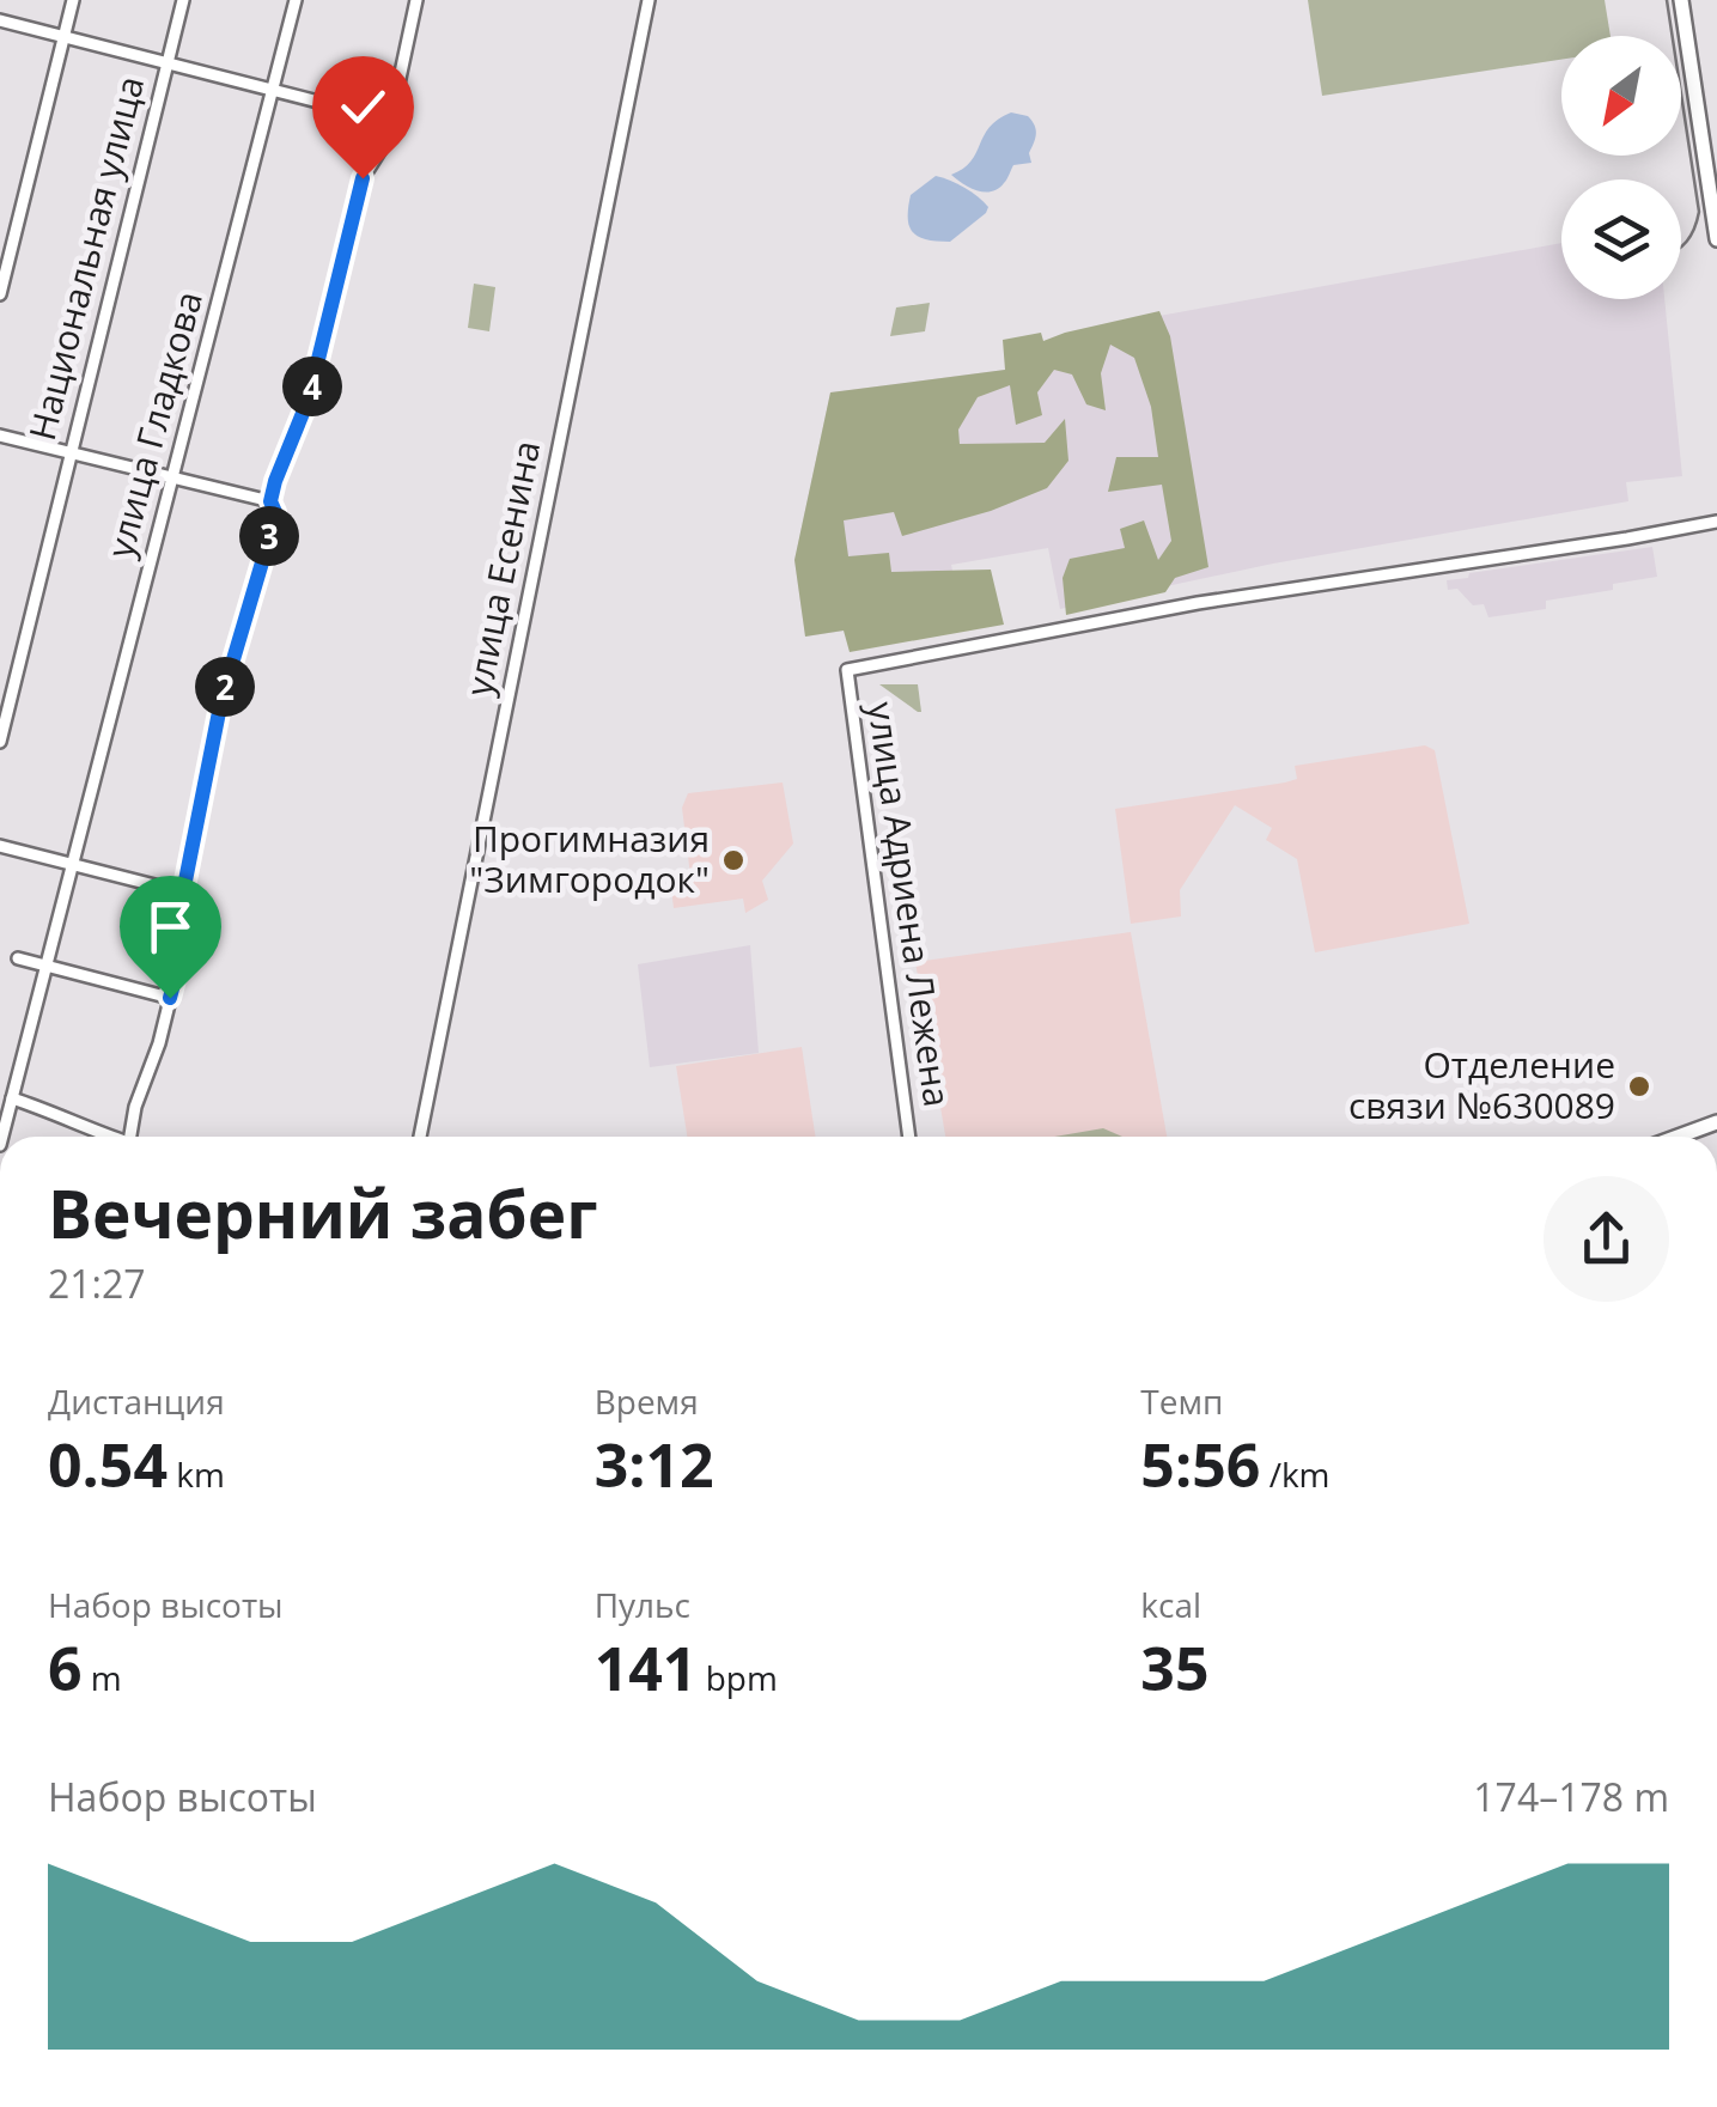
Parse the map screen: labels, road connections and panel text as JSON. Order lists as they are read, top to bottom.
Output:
{
  "streets": {
    "street": [
      "Национальная улица",
      "улица Гладкова",
      "улица Есенина",
      "улица Адриена Лежена"
    ]
  },
  "places": ["Прогимназия \"Зимгородок\"", "Отделение связи №630089"],
  "north": "bottom left",
  "page": {
    "pins": ["4", "3", "2"],
    "heading": ["Вечерний забег", "21:27"],
    "stats": [
      ["Дистанция", "0.54 km"],
      ["Время", "3:12"],
      ["Темп", "5:56 /km"],
      ["Набор высоты", "6 m"],
      ["Пульс", "141 bpm"],
      ["kcal", "35"]
    ],
    "chart": ["Набор высоты", "174–178 m"]
  }
}
